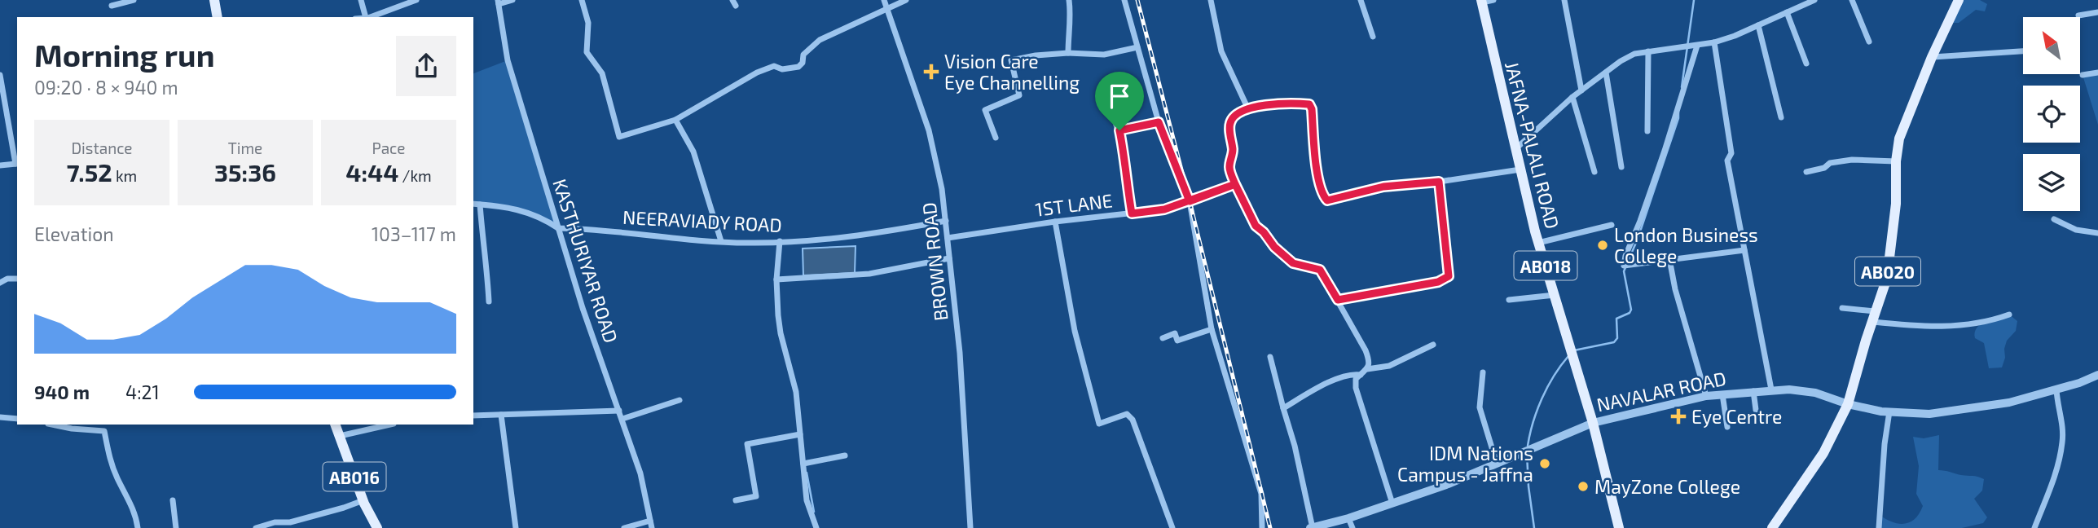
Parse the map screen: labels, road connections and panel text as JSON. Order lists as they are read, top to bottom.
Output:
{
  "streets": {
    "main road": [
      "JAFNA-PALALI ROAD",
      "AB018",
      "AB020",
      "AB016"
    ],
    "street": [
      "1ST LANE",
      "NEERAVIADY ROAD",
      "KASTHURIYAR ROAD",
      "BROWN ROAD",
      "NAVALAR ROAD"
    ]
  },
  "crossings": [
    ["JAFNA-PALALI ROAD", "NAVALAR ROAD"],
    ["1ST LANE", "BROWN ROAD"],
    ["NEERAVIADY ROAD", "KASTHURIYAR ROAD"],
    ["NEERAVIADY ROAD", "BROWN ROAD"],
    ["AB020", "NAVALAR ROAD"]
  ],
  "places": {
    "health": ["Vision Care Eye Channelling", "Eye Centre"],
    "other": ["London Business College", "IDM Nations Campus - Jaffna", "MayZone College"]
  },
  "north": "top left",
  "page": {
    "heading": ["Morning run", "09:20 · 8 × 940 m"],
    "stats": [
      ["Distance", "7.52 km"],
      ["Time", "35:36"],
      ["Pace", "4:44 /km"]
    ],
    "chart": ["Elevation", "103–117 m"],
    "list": [
      {
        "name": "940 m",
        "note": "4:21"
      }
    ]
  }
}
